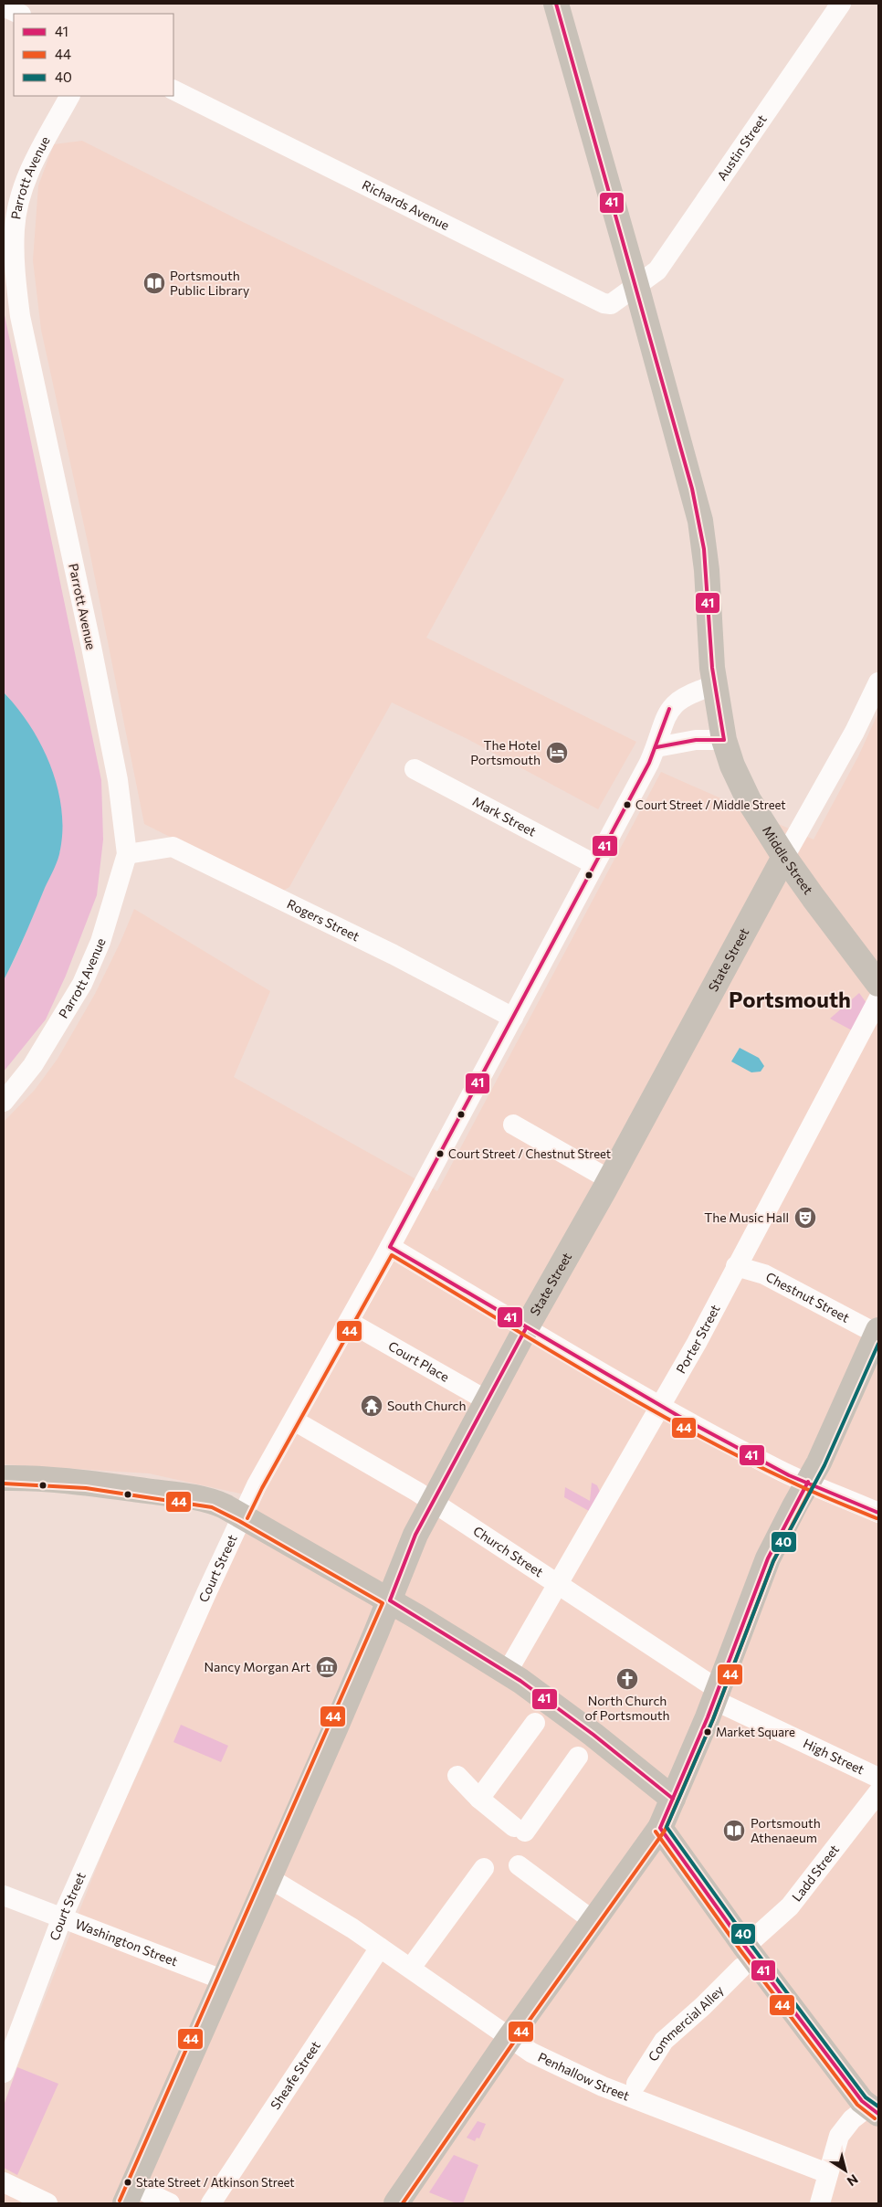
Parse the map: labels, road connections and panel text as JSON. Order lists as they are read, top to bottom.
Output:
{
  "streets": {
    "main road": ["Middle Street", "State Street"],
    "street": [
      "Austin Street",
      "Parrott Avenue",
      "Richards Avenue",
      "Mark Street",
      "Rogers Street",
      "Chestnut Street",
      "Porter Street",
      "Court Place",
      "Church Street",
      "Court Street",
      "High Street",
      "Ladd Street",
      "Washington Street",
      "Commercial Alley",
      "Sheafe Street",
      "Penhallow Street"
    ]
  },
  "crossings": [
    ["Austin Street", "Richards Avenue"],
    ["Austin Street", "Middle Street"],
    ["Parrott Avenue", "Rogers Street"],
    ["Richards Avenue", "Middle Street"],
    ["Mark Street", "Court Street"],
    ["Middle Street", "State Street"],
    ["Middle Street", "Court Street"],
    ["Rogers Street", "Court Street"],
    ["State Street", "Court Place"],
    ["State Street", "Church Street"],
    ["State Street", "Washington Street"],
    ["State Street", "Penhallow Street"],
    ["Chestnut Street", "Porter Street"],
    ["Porter Street", "Church Street"],
    ["Court Place", "Court Street"],
    ["Church Street", "Court Street"],
    ["Church Street", "High Street"],
    ["Court Street", "Washington Street"],
    ["Ladd Street", "Commercial Alley"],
    ["Sheafe Street", "Penhallow Street"]
  ],
  "districts": ["Portsmouth"],
  "places": {
    "library": ["Portsmouth Public Library", "Portsmouth Athenaeum"],
    "hotel": ["The Hotel Portsmouth"],
    "other": [
      "Court Street / Middle Street",
      "Court Street / Chestnut Street",
      "Market Square",
      "State Street / Atkinson Street"
    ],
    "theatre": ["The Music Hall"],
    "temple": ["South Church"],
    "museum": ["Nancy Morgan Art"],
    "church": ["North Church of Portsmouth"]
  },
  "lines": ["transit line 41", "transit line 44", "transit line 40"],
  "legend": ["41", "44", "40"],
  "north": "bottom right"
}
